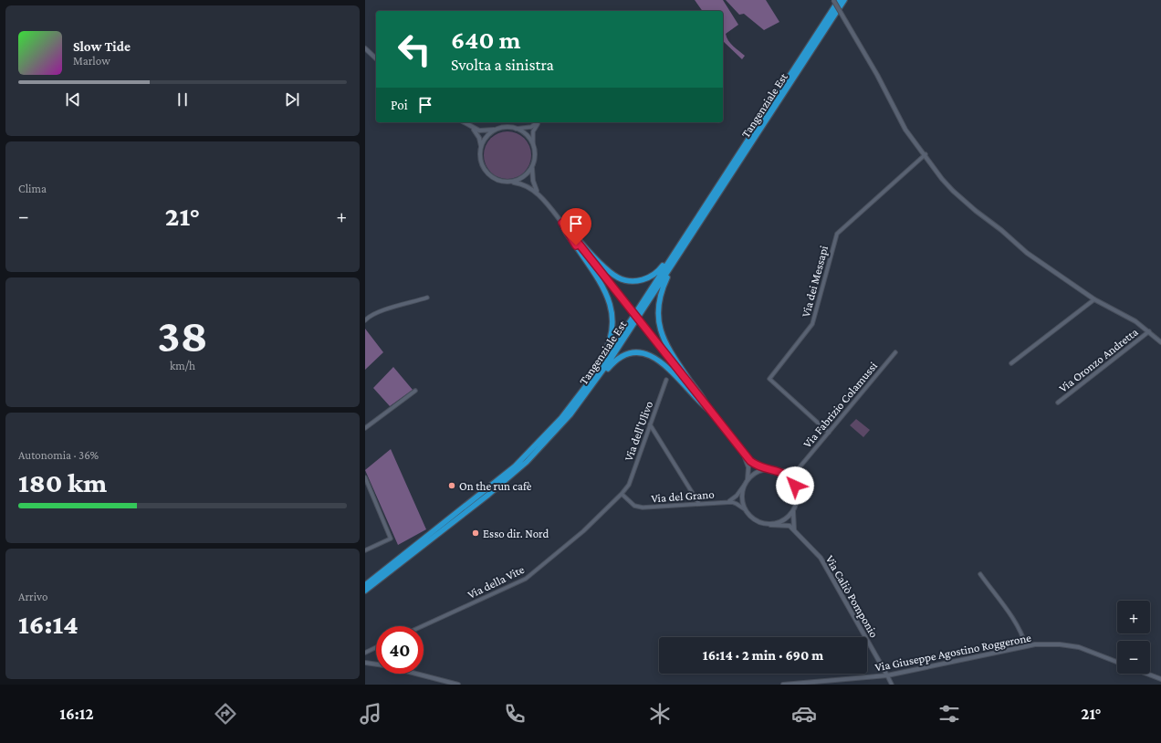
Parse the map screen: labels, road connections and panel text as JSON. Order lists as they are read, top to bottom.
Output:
{
  "streets": {
    "highway": ["Tangenziale Est"],
    "street": [
      "Via dei Messapi",
      "Via Oronzo Andretta",
      "Via Fabrizio Colamussi",
      "Via dell'Ulivo",
      "Via del Grano",
      "Via della Vite",
      "Via Caliò Pomponio",
      "Via Giuseppe Agostino Roggerone"
    ]
  },
  "crossings": [
    ["Via dei Messapi", "Via Fabrizio Colamussi"],
    ["Via dell'Ulivo", "Via del Grano"],
    ["Via dell'Ulivo", "Via della Vite"],
    ["Via del Grano", "Via della Vite"],
    ["Via Caliò Pomponio", "Via Giuseppe Agostino Roggerone"]
  ],
  "places": ["On the run cafè", "Esso dir. Nord"],
  "page": {
    "turn": ["640 m", "Svolta a sinistra"],
    "song": ["Slow Tide", "Marlow"],
    "then": "Poi",
    "tile": [
      "Clima",
      ["38", "km/h"],
      ["Autonomia · 36%", "180 km"],
      ["Arrivo", "16:14"]
    ],
    "heat": ["−", "21°", "+"],
    "map_buttons": ["+", "−"],
    "limit": "40",
    "trip": "16:14 · 2 min · 690 m",
    "tabs": ["16:12", "21°"]
  }
}
